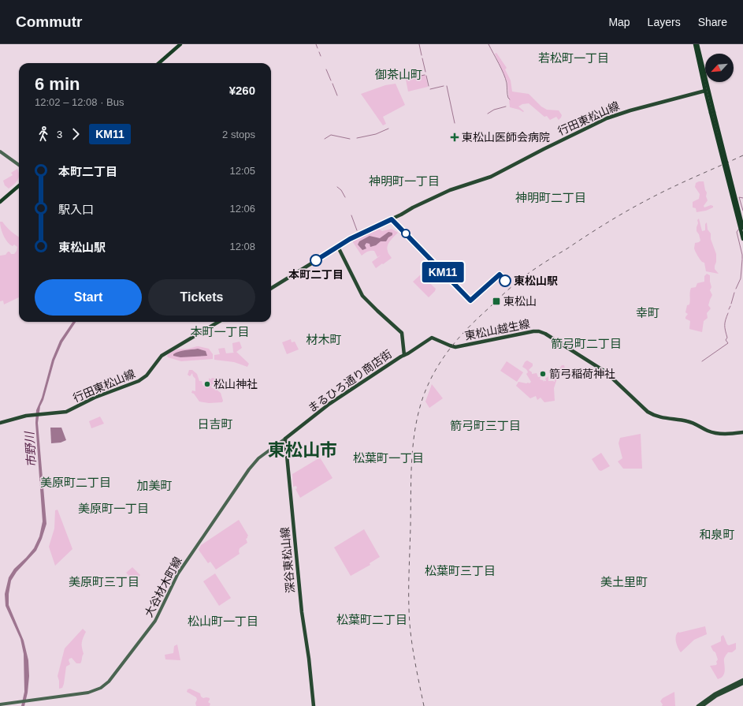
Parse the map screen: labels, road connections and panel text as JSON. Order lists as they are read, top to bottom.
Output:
{
  "streets": {
    "main road": [
      "行田東松山線",
      "東松山越生線",
      "まるひろ通り商店街",
      "深谷東松山線",
      "大谷材木町線"
    ]
  },
  "crossings": [
    ["東松山越生線", "まるひろ通り商店街"],
    ["まるひろ通り商店街", "深谷東松山線"],
    ["まるひろ通り商店街", "大谷材木町線"],
    ["深谷東松山線", "大谷材木町線"]
  ],
  "districts": [
    "若松町一丁目",
    "御茶山町",
    "神明町一丁目",
    "神明町二丁目",
    "幸町",
    "本町一丁目",
    "材木町",
    "箭弓町二丁目",
    "日吉町",
    "箭弓町三丁目",
    "東松山市",
    "松葉町一丁目",
    "美原町二丁目",
    "加美町",
    "美原町一丁目",
    "和泉町",
    "松葉町三丁目",
    "美原町三丁目",
    "美土里町",
    "松葉町二丁目",
    "松山町一丁目"
  ],
  "water": ["市野川"],
  "places": {
    "health": ["東松山医師会病院"],
    "other": [
      "本町二丁目",
      "東松山駅",
      "箭弓稲荷神社",
      "松山神社"
    ],
    "transit": ["東松山"]
  },
  "lines": ["bus line KM11"],
  "north": "bottom left",
  "page": {
    "header": "Commutr",
    "nav": ["Map", "Layers", "Share"],
    "on_map": "KM11",
    "heading": ["6 min", "12:02 – 12:08 · Bus", "¥260"],
    "legs": ["3", "KM11", "2 stops"],
    "list": [
      {
        "name": "本町二丁目",
        "value": "12:05"
      },
      {
        "name": "駅入口",
        "value": "12:06"
      },
      {
        "name": "東松山駅",
        "value": "12:08"
      }
    ],
    "buttons": ["Start", "Tickets"]
  }
}
